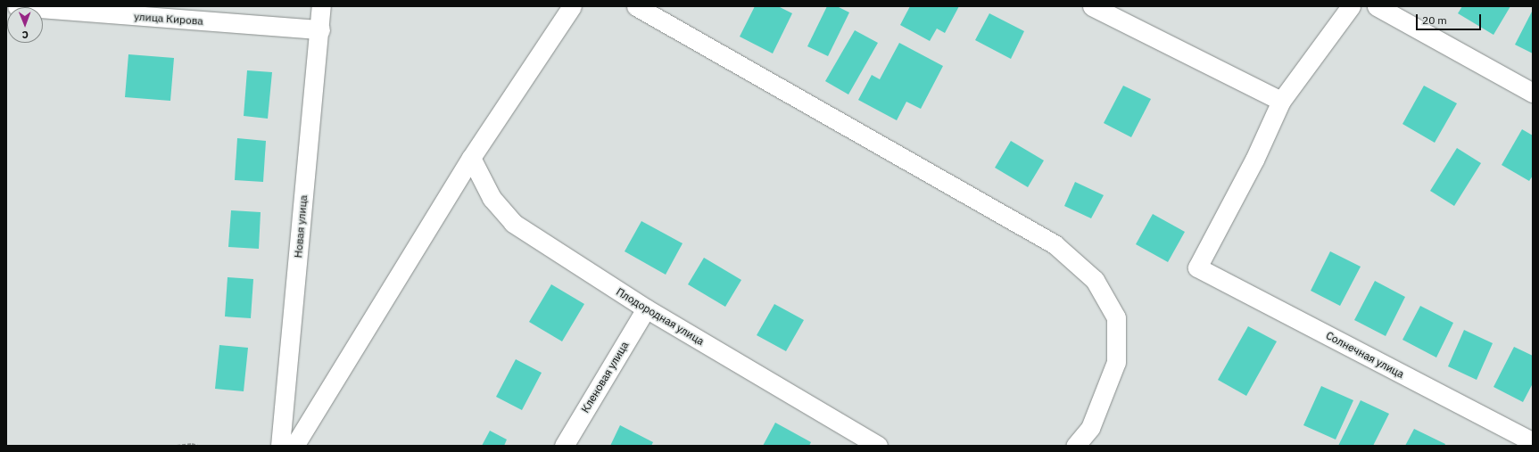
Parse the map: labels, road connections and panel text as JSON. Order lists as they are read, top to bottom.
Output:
{
  "streets": {
    "street": [
      "улица Кирова",
      "Новая улица",
      "Плодородная улица",
      "Солнечная улица",
      "Кленовая улица"
    ]
  },
  "crossings": [
    ["улица Кирова", "Новая улица"],
    ["Плодородная улица", "Кленовая улица"]
  ],
  "scale_bar": "20 m",
  "north": "bottom"
}
